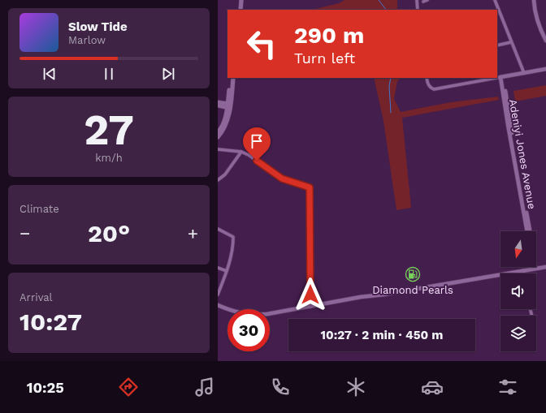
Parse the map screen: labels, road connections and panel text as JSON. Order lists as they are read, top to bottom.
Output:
{
  "streets": {
    "street": ["Adeniyi Jones Avenue"]
  },
  "places": {
    "fuel station": ["Diamond Pearls"]
  },
  "north": "bottom",
  "page": {
    "turn": ["290 m", "Turn left"],
    "song": ["Slow Tide", "Marlow"],
    "tile": [
      ["27", "km/h"],
      "Climate",
      ["Arrival", "10:27"]
    ],
    "heat": ["−", "20°", "+"],
    "limit": "30",
    "trip": "10:27 · 2 min · 450 m",
    "tabs": "10:25"
  }
}
